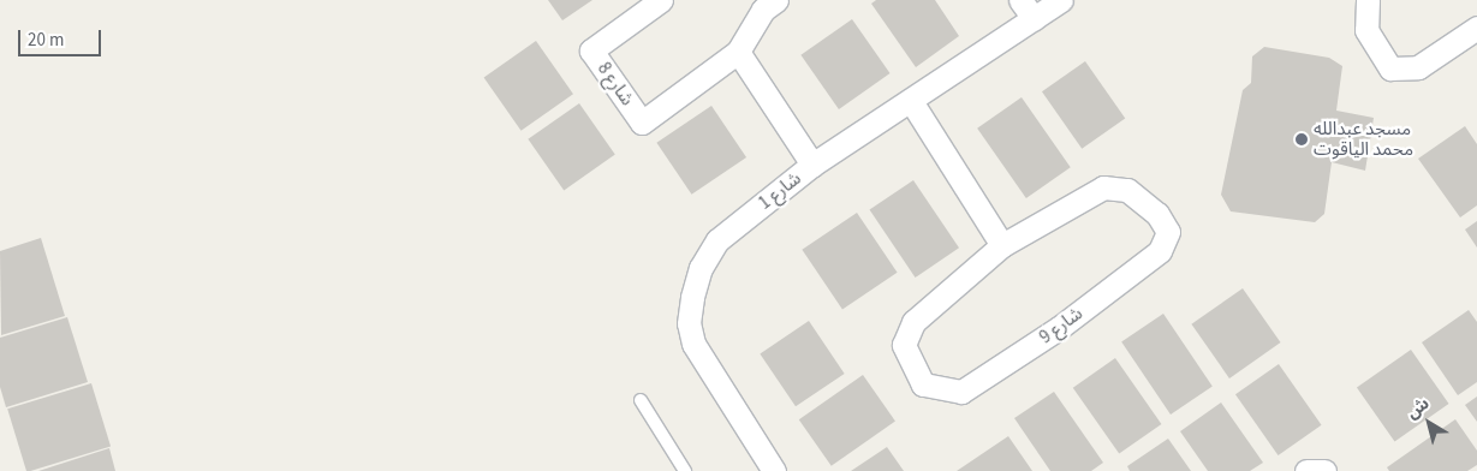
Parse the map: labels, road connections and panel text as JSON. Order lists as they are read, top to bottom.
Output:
{
  "streets": {
    "street": ["شارع 8", "شارع 1", "شارع 9"]
  },
  "places": ["مسجد عبدالله محمد الياقوت"],
  "scale_bar": "20 m",
  "north": "top left"
}
